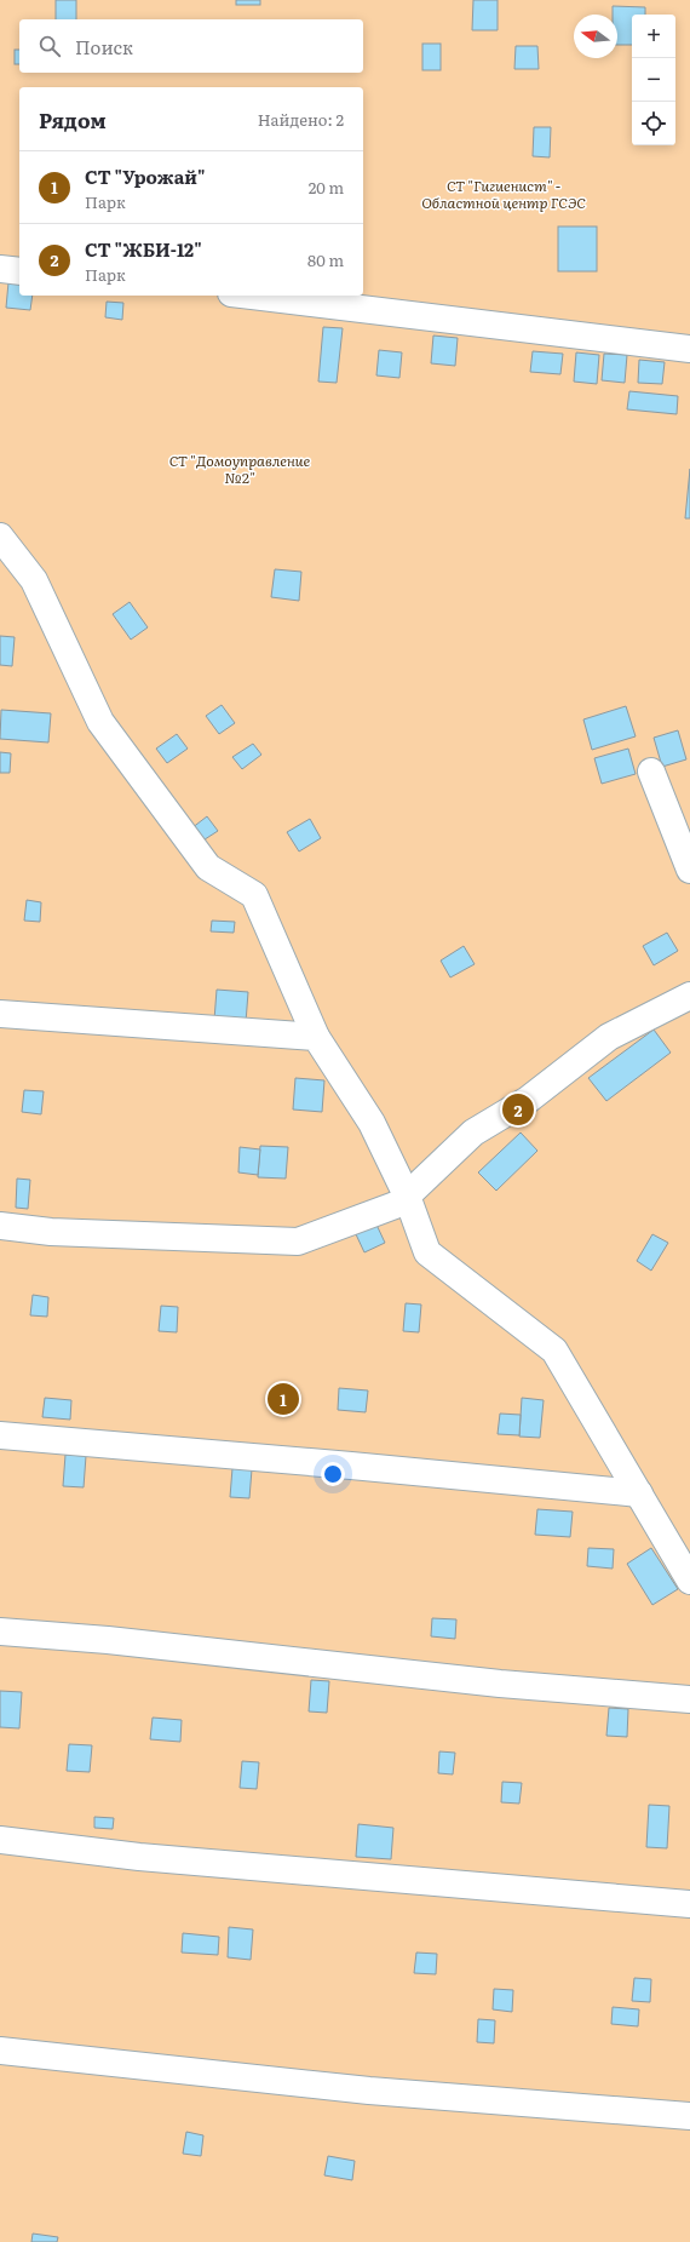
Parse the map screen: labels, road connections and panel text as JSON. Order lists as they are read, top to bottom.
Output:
{
  "parks": ["СТ \"Гигиенист\" - Областной центр ГСЭС", "СТ \"Домоуправление №2\""],
  "north": "left",
  "page": {
    "map_buttons": ["+", "−"],
    "search": "Поиск",
    "heading": ["Рядом", "Найдено: 2"],
    "list": [
      {
        "mark": "1",
        "name": "СТ \"Урожай\"",
        "note": "Парк",
        "value": "20 m"
      },
      {
        "mark": "2",
        "name": "СТ \"ЖБИ-12\"",
        "note": "Парк",
        "value": "80 m"
      }
    ],
    "pins": ["2", "1"]
  }
}
